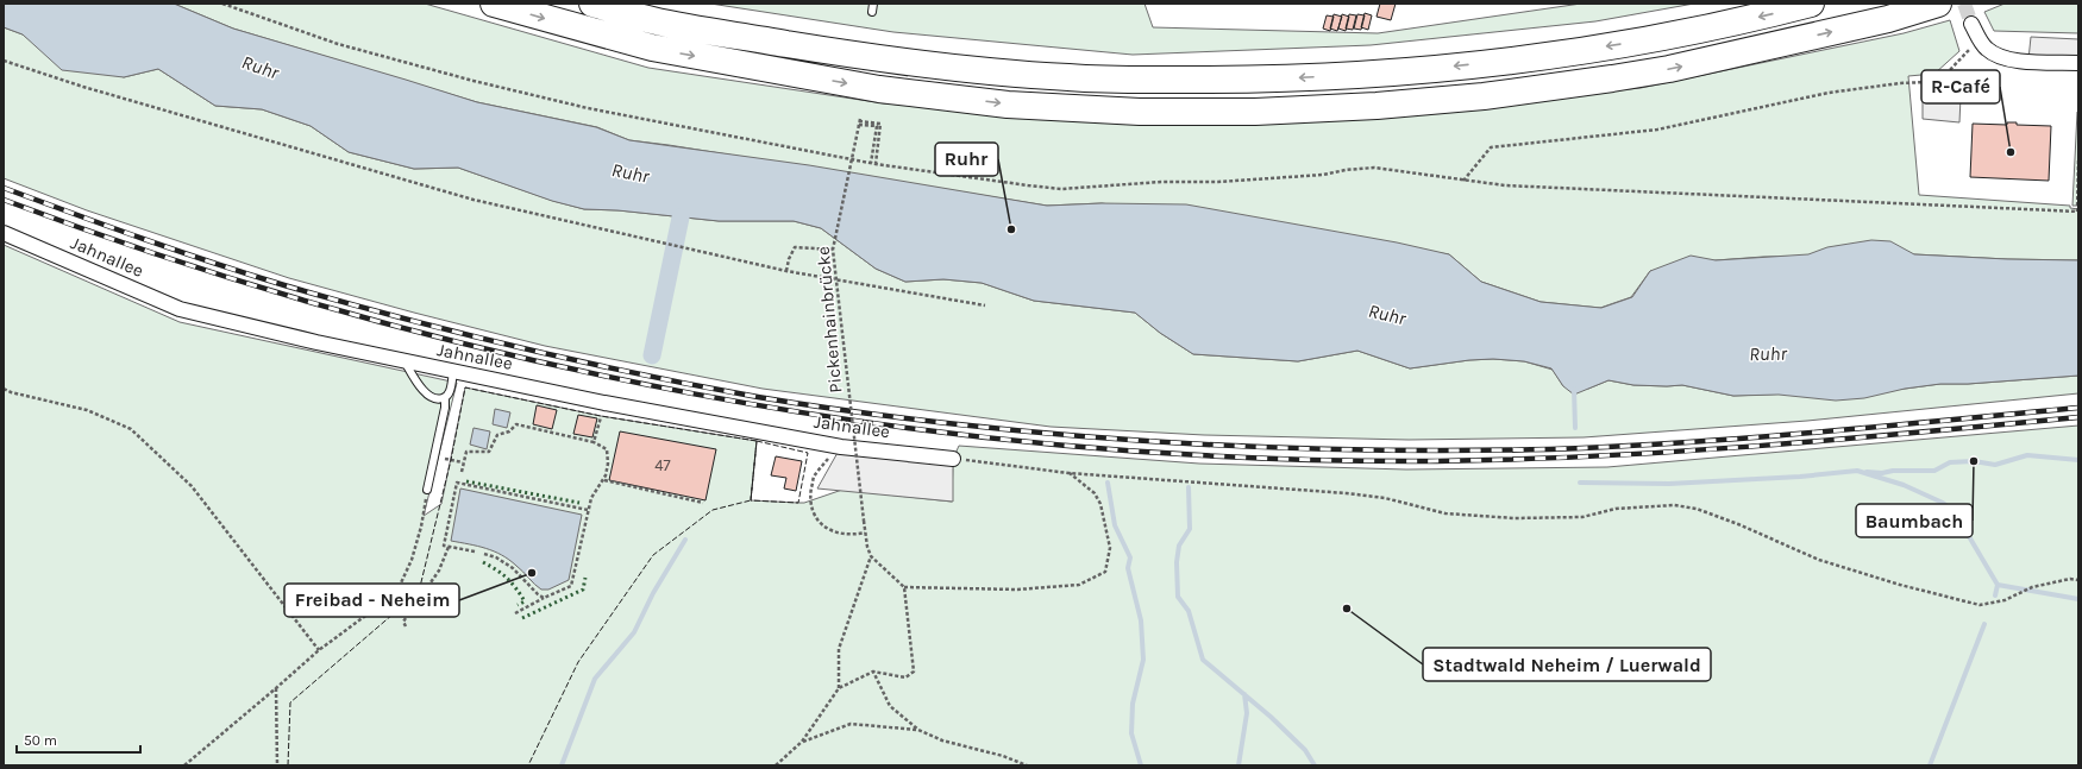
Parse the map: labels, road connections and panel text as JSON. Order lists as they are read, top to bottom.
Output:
{
  "streets": {
    "street": ["Jahnallee"],
    "path": ["Pickenhainbrücke"]
  },
  "water": ["Ruhr"],
  "places": [
    "R-Café",
    "Ruhr",
    "Baumbach",
    "Freibad - Neheim",
    "Stadtwald Neheim / Luerwald"
  ],
  "house_numbers": ["47"],
  "scale_bar": "50 m"
}
